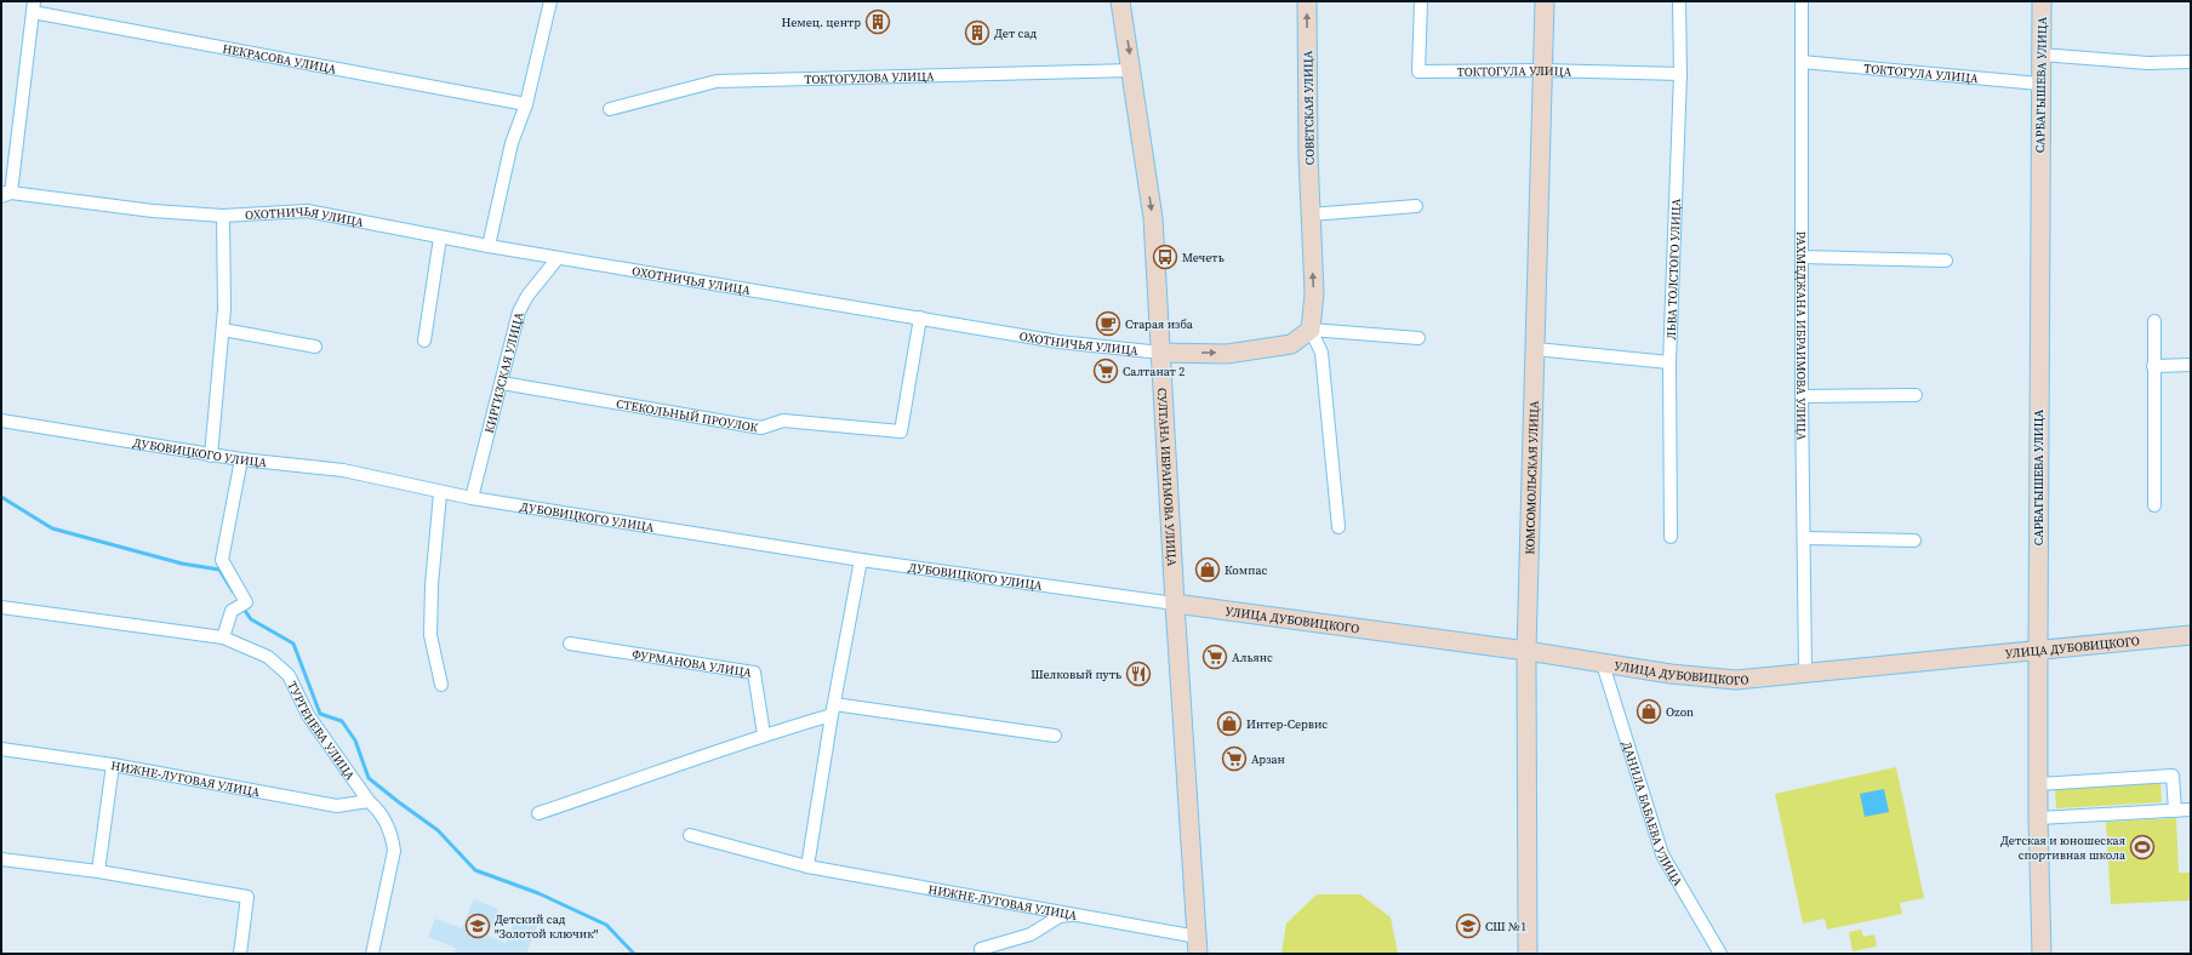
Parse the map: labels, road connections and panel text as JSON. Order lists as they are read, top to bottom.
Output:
{
  "streets": {
    "street": [
      "НЕКРАСОВА УЛИЦА",
      "ТОКТОГУЛА УЛИЦА",
      "ТОКТОГУЛОВА УЛИЦА",
      "САРБАГЫШЕВА УЛИЦА",
      "СОВЕТСКАЯ УЛИЦА",
      "ОХОТНИЧЬЯ УЛИЦА",
      "ЛЬВА ТОЛСТОГО УЛИЦА",
      "РАХМЕДЖАНА ИБРАИМОВА УЛИЦА",
      "КИРГИЗСКАЯ УЛИЦА",
      "СТЕКОЛЬНЫЙ ПРОУЛОК",
      "ДУБОВИЦКОГО УЛИЦА",
      "СУЛТАНА ИБРАИМОВА УЛИЦА",
      "КОМСОМОЛЬСКАЯ УЛИЦА",
      "УЛИЦА ДУБОВИЦКОГО",
      "ФУРМАНОВА УЛИЦА",
      "ТУРГЕНЕВА УЛИЦА",
      "НИЖНЕ-ЛУГОВАЯ УЛИЦА",
      "ДАНИЛА БАБАЕВА УЛИЦА"
    ]
  },
  "crossings": [
    ["НЕКРАСОВА УЛИЦА", "ОХОТНИЧЬЯ УЛИЦА"],
    ["ТОКТОГУЛА УЛИЦА", "САРБАГЫШЕВА УЛИЦА"],
    ["ТОКТОГУЛА УЛИЦА", "ЛЬВА ТОЛСТОГО УЛИЦА"],
    ["ТОКТОГУЛА УЛИЦА", "РАХМЕДЖАНА ИБРАИМОВА УЛИЦА"],
    ["ТОКТОГУЛА УЛИЦА", "КОМСОМОЛЬСКАЯ УЛИЦА"],
    ["ТОКТОГУЛОВА УЛИЦА", "СУЛТАНА ИБРАИМОВА УЛИЦА"],
    ["САРБАГЫШЕВА УЛИЦА", "УЛИЦА ДУБОВИЦКОГО"],
    ["ОХОТНИЧЬЯ УЛИЦА", "КИРГИЗСКАЯ УЛИЦА"],
    ["ОХОТНИЧЬЯ УЛИЦА", "СТЕКОЛЬНЫЙ ПРОУЛОК"],
    ["ОХОТНИЧЬЯ УЛИЦА", "СУЛТАНА ИБРАИМОВА УЛИЦА"],
    ["РАХМЕДЖАНА ИБРАИМОВА УЛИЦА", "УЛИЦА ДУБОВИЦКОГО"],
    ["КИРГИЗСКАЯ УЛИЦА", "СТЕКОЛЬНЫЙ ПРОУЛОК"],
    ["КИРГИЗСКАЯ УЛИЦА", "ДУБОВИЦКОГО УЛИЦА"],
    ["ДУБОВИЦКОГО УЛИЦА", "СУЛТАНА ИБРАИМОВА УЛИЦА"],
    ["ДУБОВИЦКОГО УЛИЦА", "УЛИЦА ДУБОВИЦКОГО"],
    ["СУЛТАНА ИБРАИМОВА УЛИЦА", "УЛИЦА ДУБОВИЦКОГО"],
    ["СУЛТАНА ИБРАИМОВА УЛИЦА", "НИЖНЕ-ЛУГОВАЯ УЛИЦА"],
    ["КОМСОМОЛЬСКАЯ УЛИЦА", "УЛИЦА ДУБОВИЦКОГО"],
    ["УЛИЦА ДУБОВИЦКОГО", "ДАНИЛА БАБАЕВА УЛИЦА"],
    ["ТУРГЕНЕВА УЛИЦА", "НИЖНЕ-ЛУГОВАЯ УЛИЦА"]
  ],
  "one_way": ["СОВЕТСКАЯ УЛИЦА", "СУЛТАНА ИБРАИМОВА УЛИЦА"],
  "places": {
    "building": ["Немец. центр", "Дет сад"],
    "bus stop": ["Мечеть"],
    "cafe": ["Старая изба"],
    "supermarket": ["Салтанат 2", "Альянс", "Арзан"],
    "shop": ["Компас", "Ozon", "Интер-Сервис"],
    "restaurant": ["Шелковый путь"],
    "sports": ["Детская и юношеская спортивная школа"],
    "school or university": ["Детский сад \"Золотой ключик\"", "СШ №1"]
  }
}
